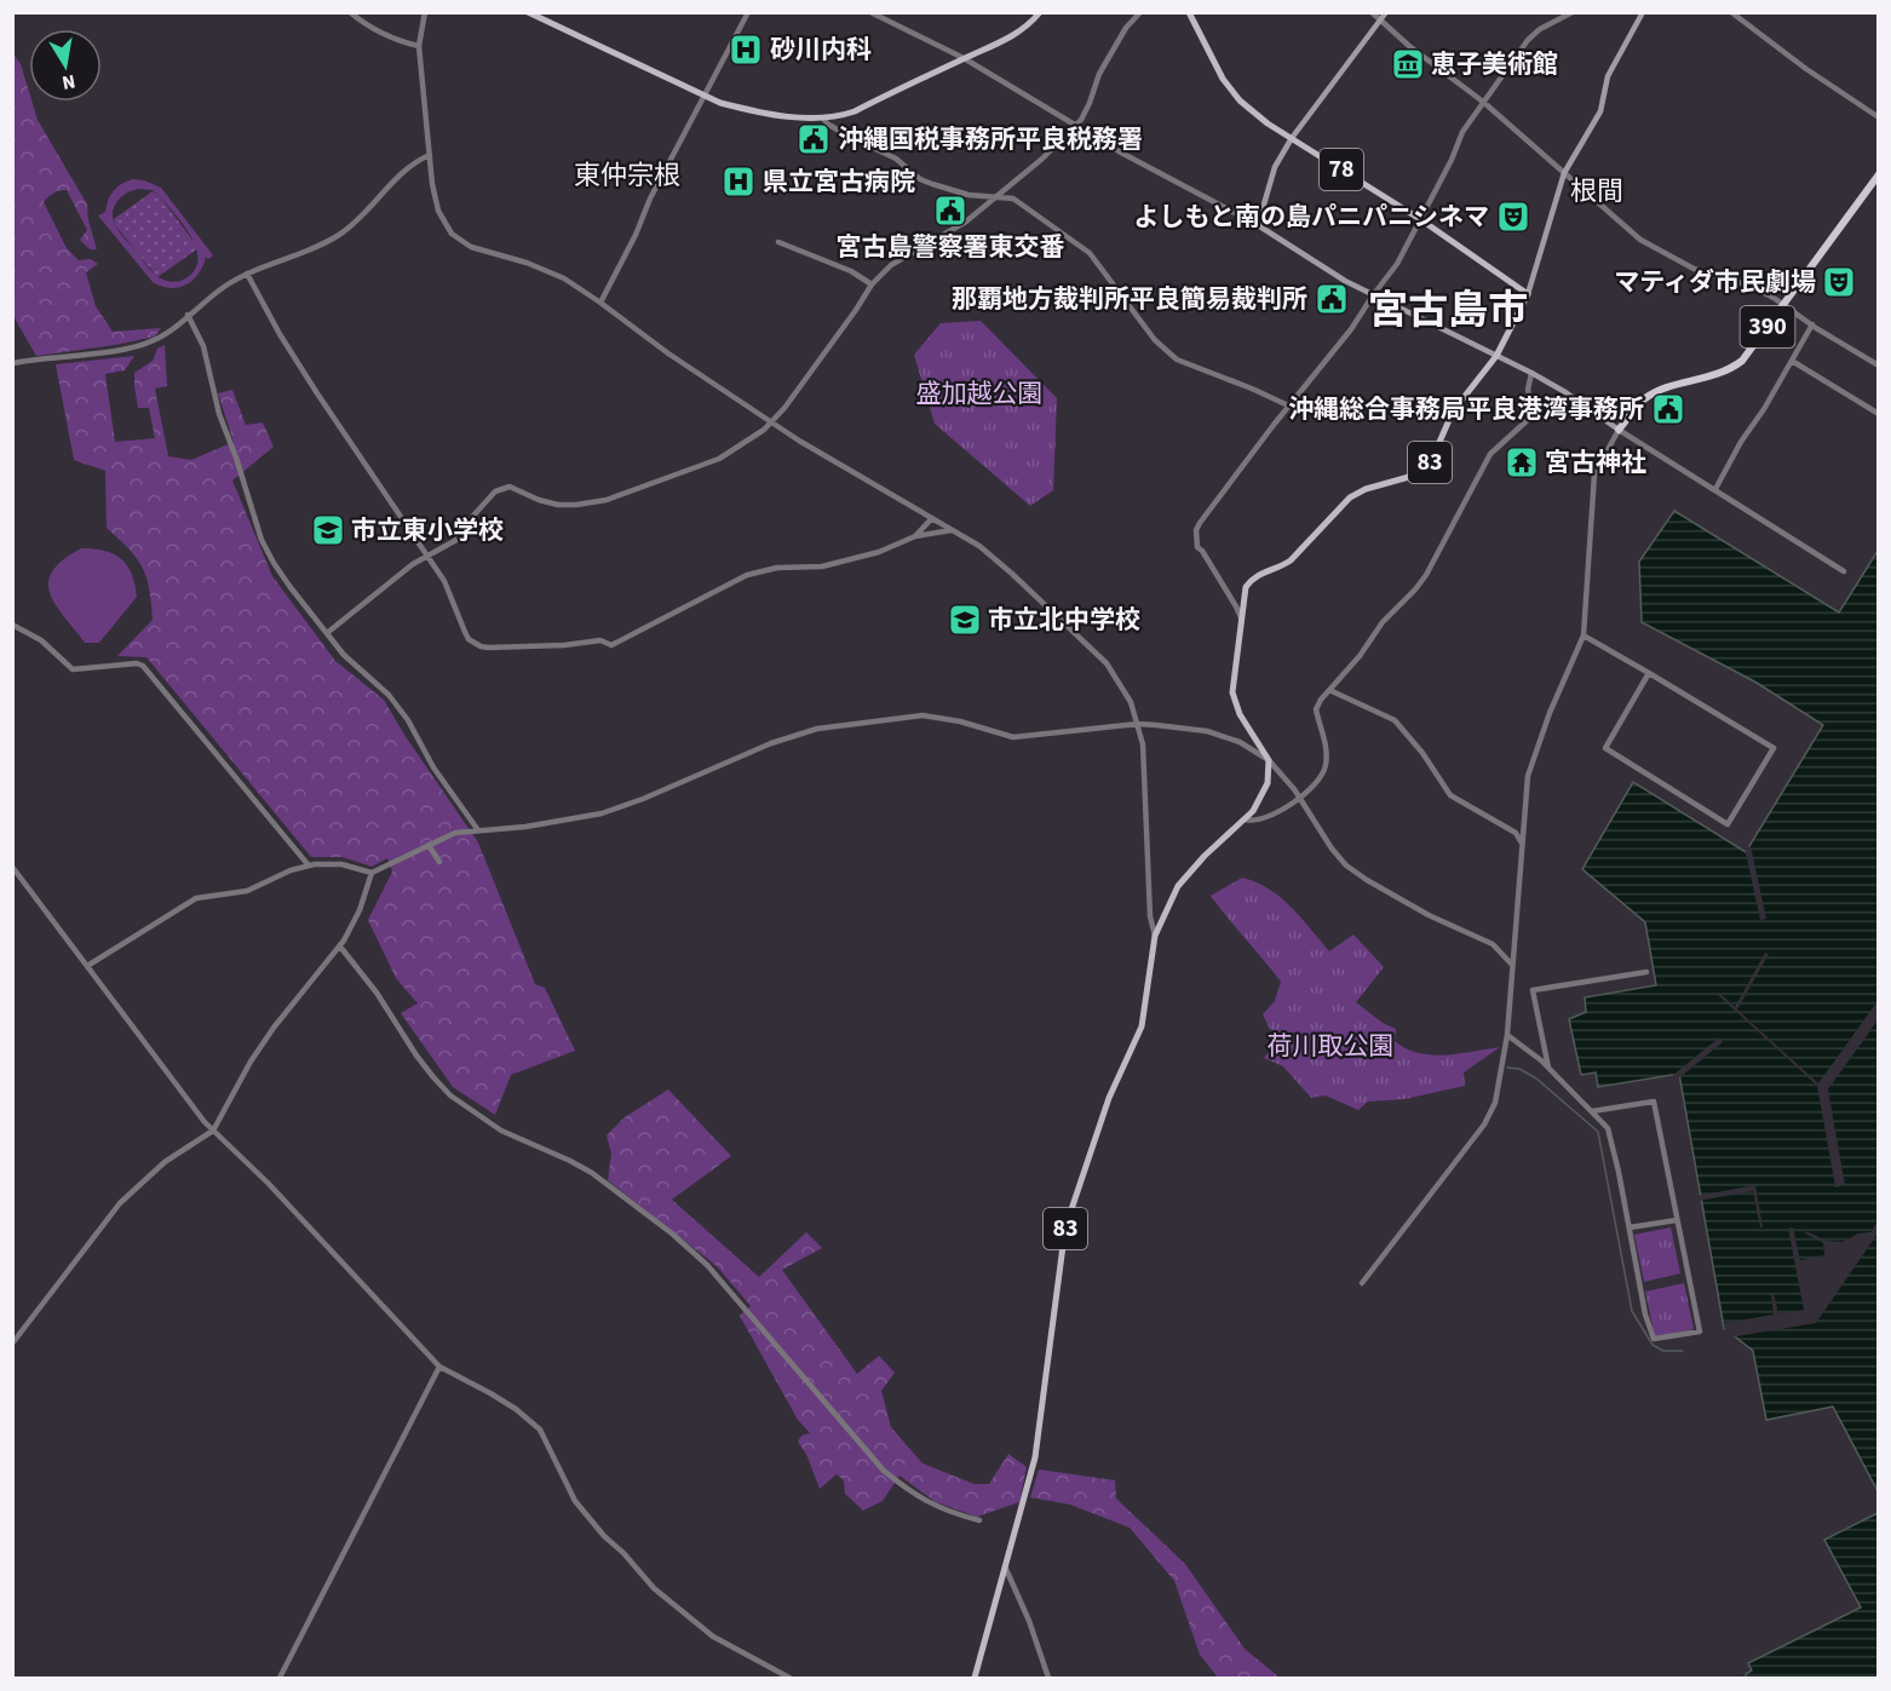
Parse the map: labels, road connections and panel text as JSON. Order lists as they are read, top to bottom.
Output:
{
  "streets": {
    "highway": ["390"],
    "main road": ["78", "83"]
  },
  "districts": ["東仲宗根", "根間", "宮古島市"],
  "parks": ["盛加越公園", "荷川取公園"],
  "places": {
    "hospital": ["砂川内科", "県立宮古病院"],
    "museum": ["恵子美術館"],
    "public building": [
      "沖縄国税事務所平良税務署",
      "宮古島警察署東交番",
      "那覇地方裁判所平良簡易裁判所",
      "沖縄総合事務局平良港湾事務所"
    ],
    "theatre": ["よしもと南の島パニパニシネマ", "マティダ市民劇場"],
    "temple": ["宮古神社"],
    "school or university": ["市立東小学校", "市立北中学校"]
  },
  "north": "bottom"
}
